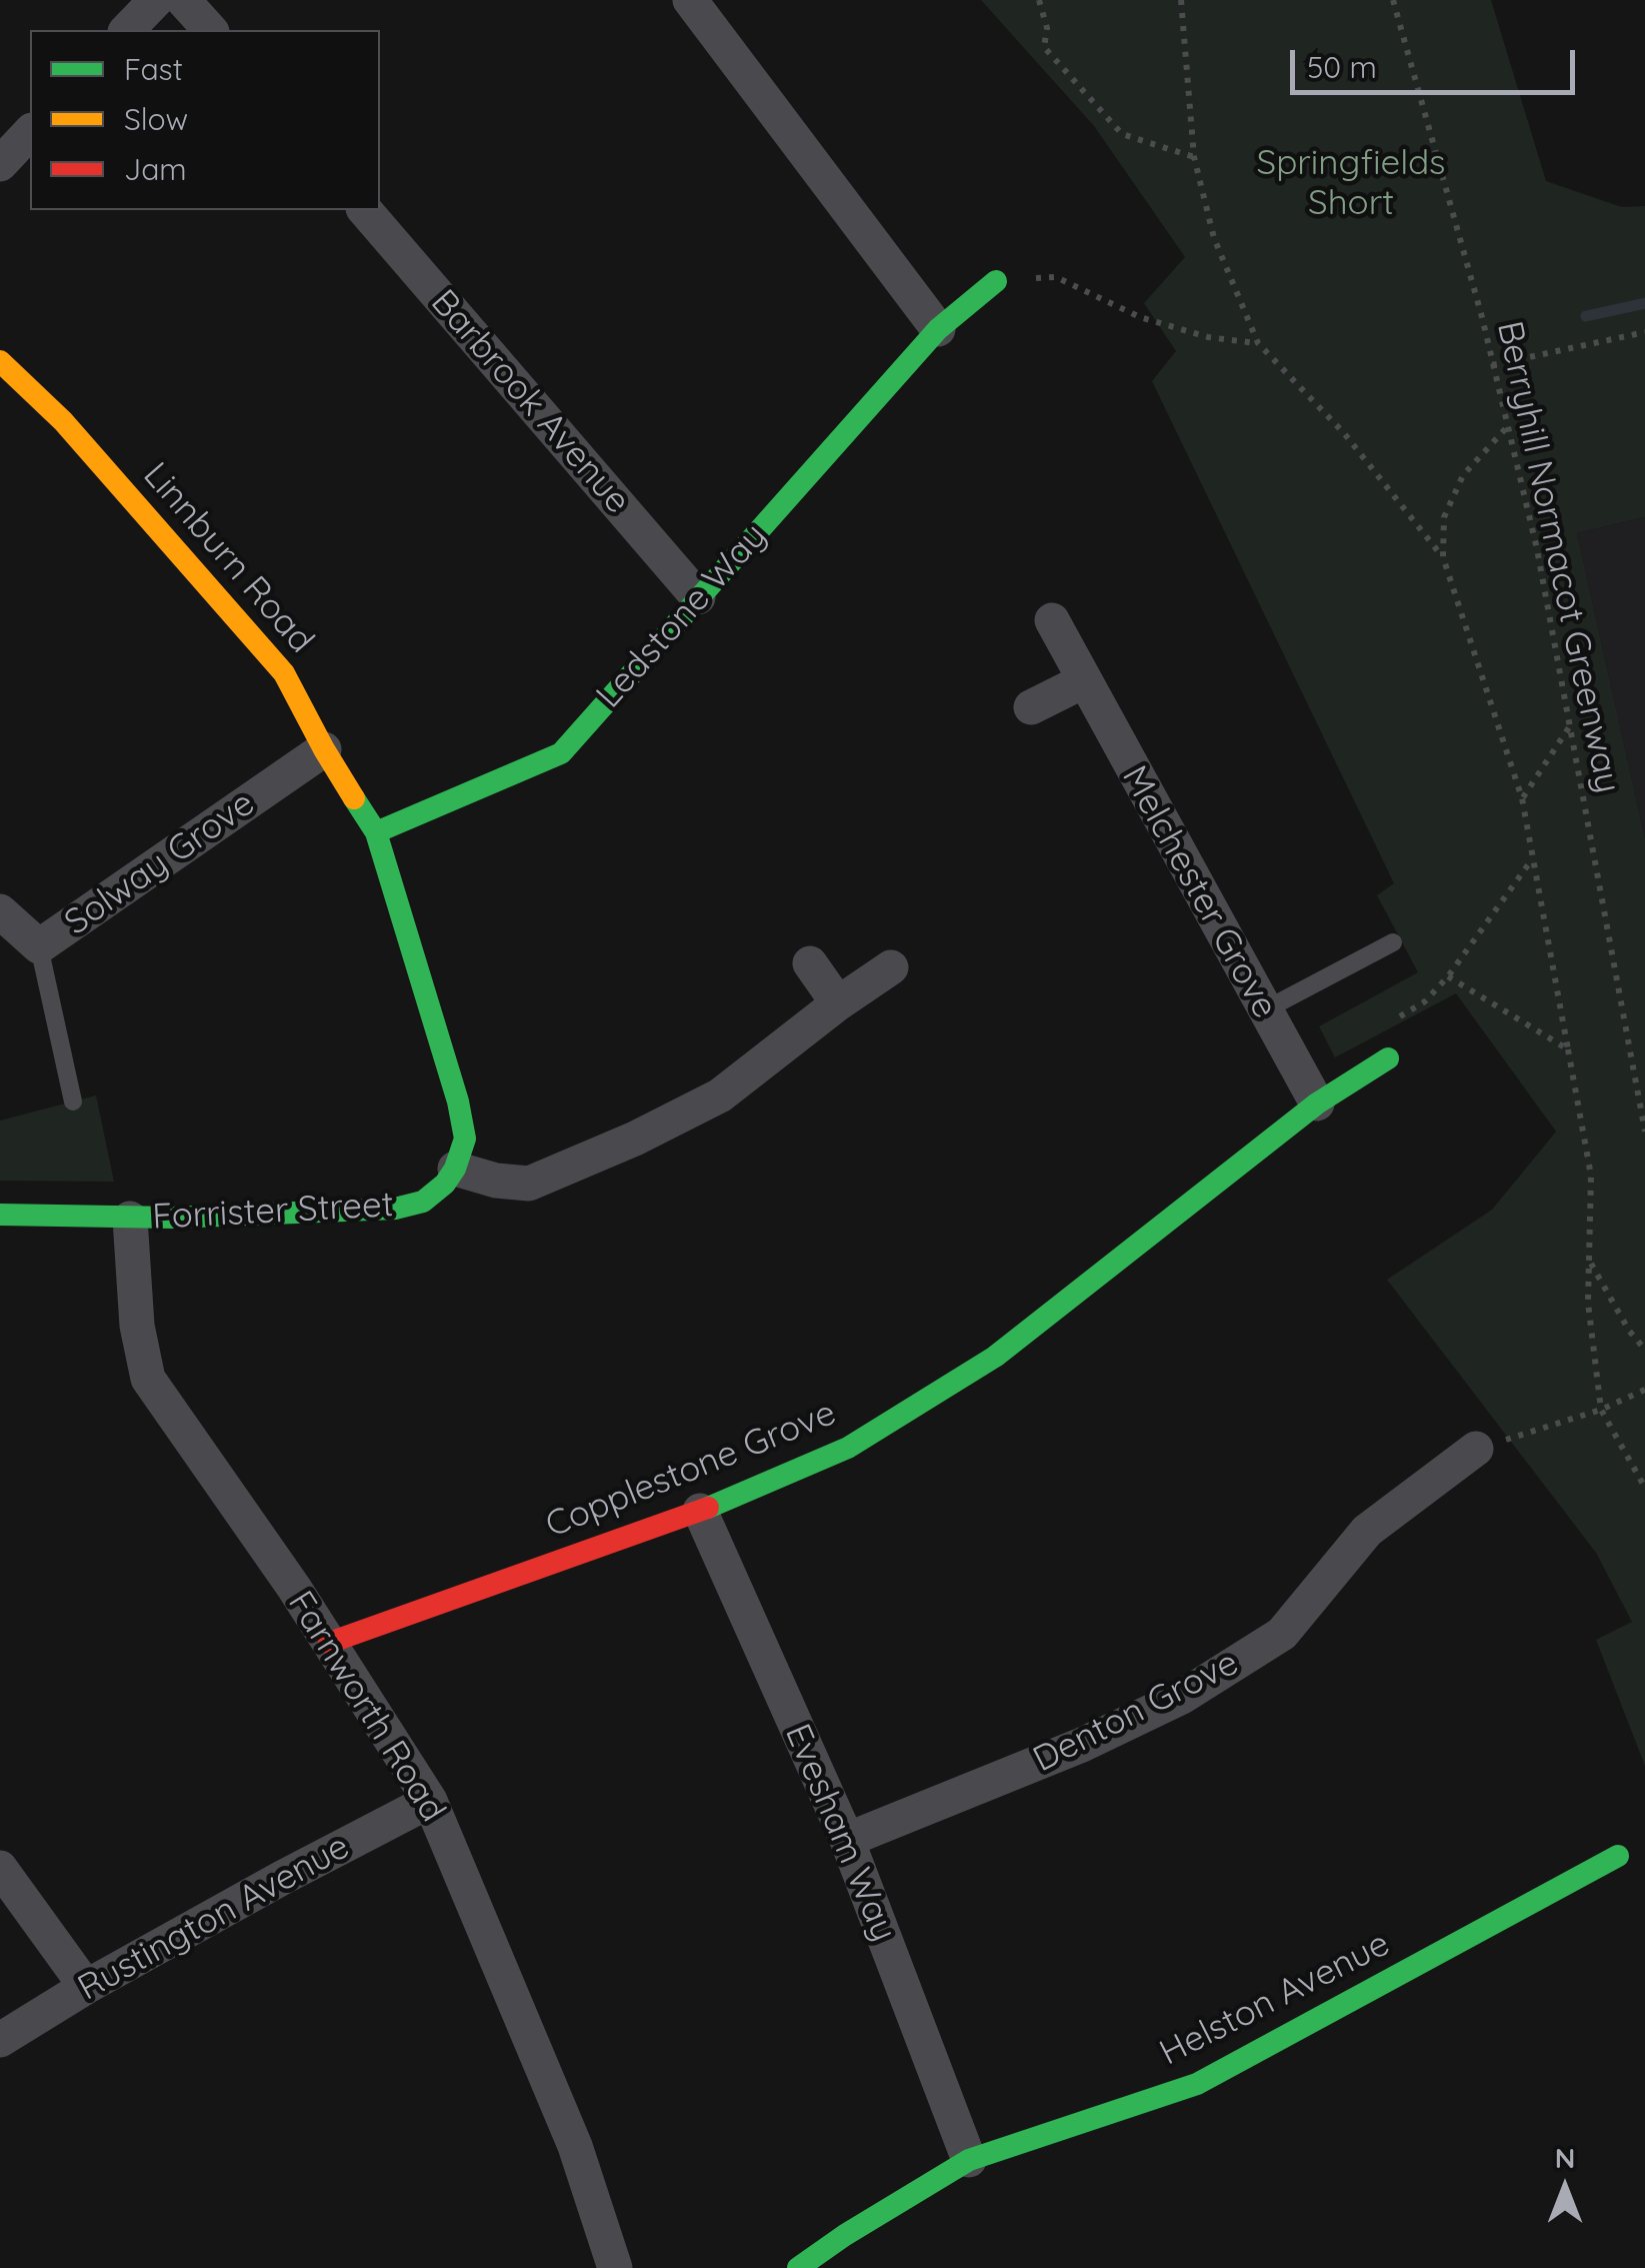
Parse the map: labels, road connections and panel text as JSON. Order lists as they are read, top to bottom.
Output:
{
  "streets": {
    "street": [
      "Barbrook Avenue",
      "Linnburn Road",
      "Ledstone Way",
      "Solway Grove",
      "Melchester Grove",
      "Forrister Street",
      "Copplestone Grove",
      "Farnworth Road",
      "Denton Grove",
      "Evesham Way",
      "Rustington Avenue",
      "Helston Avenue"
    ],
    "path": ["Berryhill Normacot Greenway"]
  },
  "crossings": [
    ["Barbrook Avenue", "Ledstone Way"],
    ["Linnburn Road", "Ledstone Way"],
    ["Linnburn Road", "Solway Grove"],
    ["Linnburn Road", "Forrister Street"],
    ["Melchester Grove", "Copplestone Grove"],
    ["Forrister Street", "Farnworth Road"],
    ["Copplestone Grove", "Farnworth Road"],
    ["Copplestone Grove", "Evesham Way"],
    ["Farnworth Road", "Rustington Avenue"],
    ["Denton Grove", "Evesham Way"],
    ["Evesham Way", "Helston Avenue"]
  ],
  "parks": ["Springfields Short"],
  "legend": ["Fast", "Slow", "Jam"],
  "scale_bar": "50 m",
  "north": "top"
}
